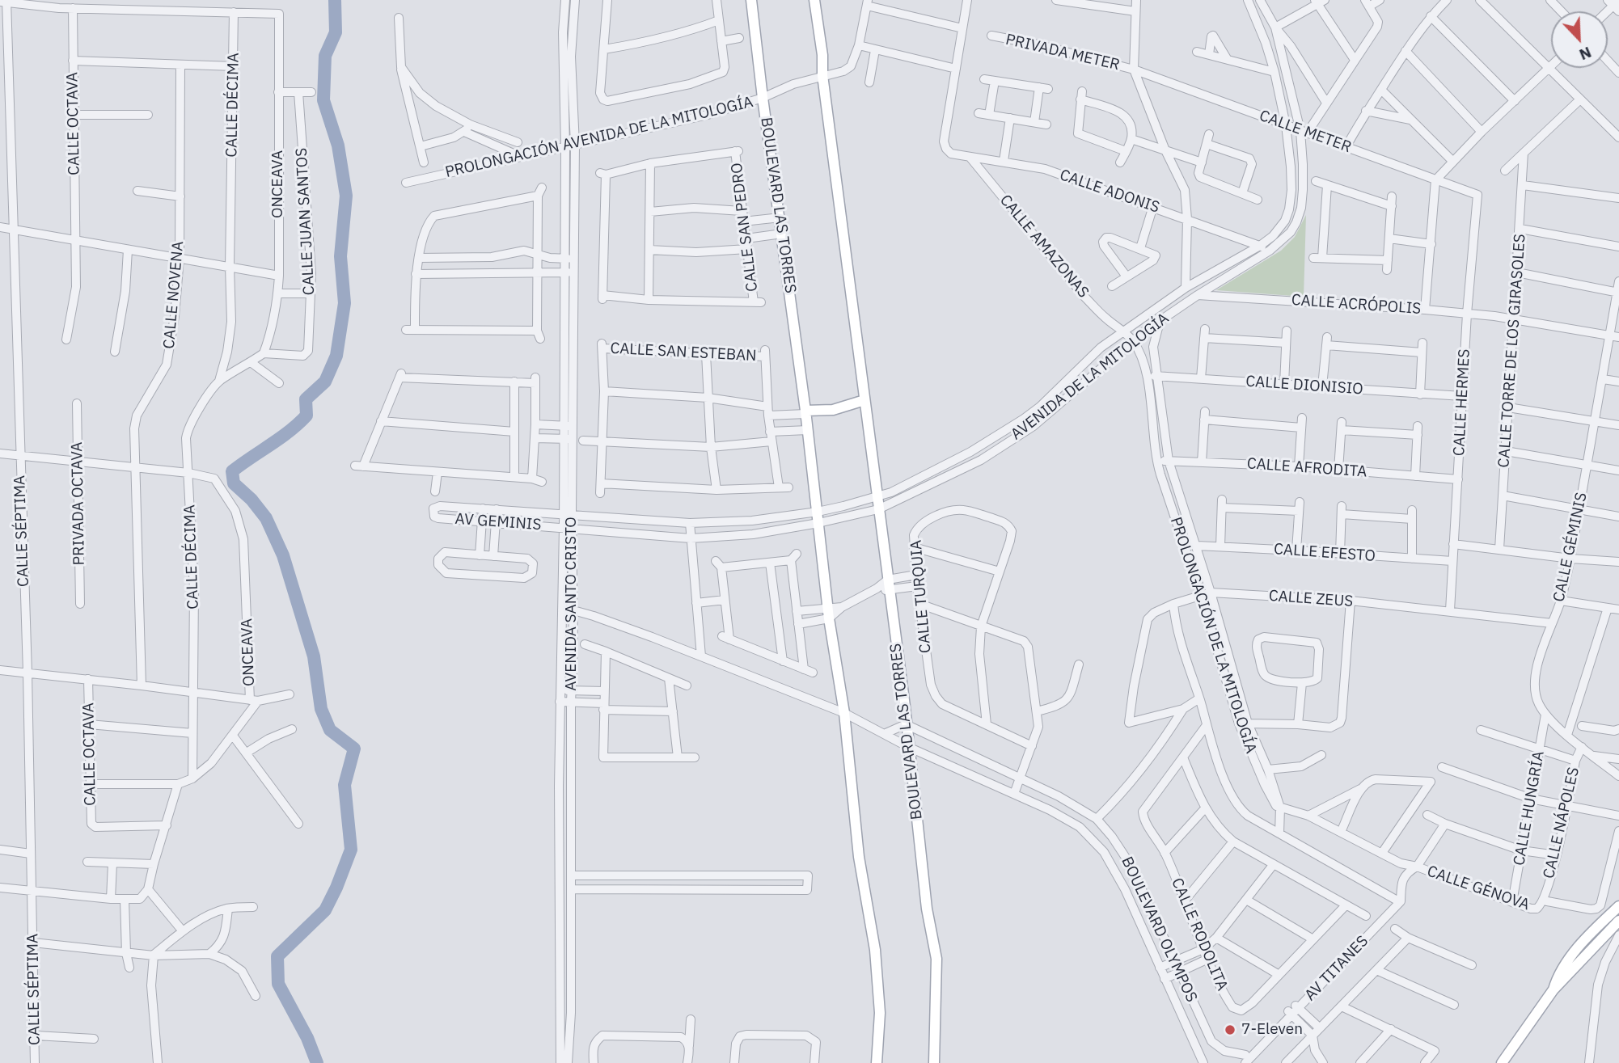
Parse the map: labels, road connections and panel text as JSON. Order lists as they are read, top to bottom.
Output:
{
  "streets": {
    "main road": ["BOULEVARD LAS TORRES"],
    "street": [
      "PRIVADA METER",
      "CALLE DÉCIMA",
      "CALLE OCTAVA",
      "CALLE METER",
      "PROLONGACIÓN AVENIDA DE LA MITOLOGÍA",
      "ONCEAVA",
      "CALLE ADONIS",
      "CALLE JUAN SANTOS",
      "CALLE SAN PEDRO",
      "CALLE AMAZONAS",
      "CALLE NOVENA",
      "CALLE ACRÓPOLIS",
      "CALLE TORRE DE LOS GIRASOLES",
      "CALLE SAN ESTEBAN",
      "AVENIDA DE LA MITOLOGÍA",
      "CALLE DIONISIO",
      "CALLE HERMES",
      "CALLE AFRODITA",
      "PRIVADA OCTAVA",
      "AV GEMINIS",
      "CALLE SÉPTIMA",
      "CALLE GÉMINIS",
      "CALLE EFESTO",
      "CALLE TURQUIA",
      "CALLE ZEUS",
      "AVENIDA SANTO CRISTO",
      "PROLONGACIÓN DE LA MITOLOGÍA",
      "CALLE HUNGRÍA",
      "CALLE NÁPOLES",
      "CALLE GÉNOVA",
      "BOULEVARD OLYMPOS",
      "CALLE RODOLITA",
      "AV TITANES"
    ]
  },
  "crossings": [
    ["PRIVADA METER", "CALLE METER"],
    ["CALLE DÉCIMA", "ONCEAVA"],
    ["CALLE DÉCIMA", "CALLE JUAN SANTOS"],
    ["CALLE METER", "AVENIDA DE LA MITOLOGÍA"],
    ["CALLE METER", "CALLE HERMES"],
    ["PROLONGACIÓN AVENIDA DE LA MITOLOGÍA", "BOULEVARD LAS TORRES"],
    ["PROLONGACIÓN AVENIDA DE LA MITOLOGÍA", "AVENIDA SANTO CRISTO"],
    ["ONCEAVA", "CALLE JUAN SANTOS"],
    ["CALLE ADONIS", "CALLE AMAZONAS"],
    ["CALLE ADONIS", "AVENIDA DE LA MITOLOGÍA"],
    ["BOULEVARD LAS TORRES", "AVENIDA DE LA MITOLOGÍA"],
    ["BOULEVARD LAS TORRES", "AV GEMINIS"],
    ["BOULEVARD LAS TORRES", "BOULEVARD OLYMPOS"],
    ["CALLE AMAZONAS", "AVENIDA DE LA MITOLOGÍA"],
    ["CALLE AMAZONAS", "PROLONGACIÓN DE LA MITOLOGÍA"],
    ["CALLE ACRÓPOLIS", "CALLE TORRE DE LOS GIRASOLES"],
    ["CALLE ACRÓPOLIS", "AVENIDA DE LA MITOLOGÍA"],
    ["CALLE ACRÓPOLIS", "CALLE HERMES"],
    ["CALLE ACRÓPOLIS", "CALLE GÉMINIS"],
    ["AVENIDA DE LA MITOLOGÍA", "AV GEMINIS"],
    ["AVENIDA DE LA MITOLOGÍA", "PROLONGACIÓN DE LA MITOLOGÍA"],
    ["CALLE DIONISIO", "CALLE HERMES"],
    ["CALLE DIONISIO", "PROLONGACIÓN DE LA MITOLOGÍA"],
    ["CALLE HERMES", "CALLE AFRODITA"],
    ["CALLE HERMES", "CALLE EFESTO"],
    ["CALLE HERMES", "CALLE ZEUS"],
    ["CALLE AFRODITA", "PROLONGACIÓN DE LA MITOLOGÍA"],
    ["AV GEMINIS", "AVENIDA SANTO CRISTO"],
    ["CALLE GÉMINIS", "CALLE ZEUS"],
    ["CALLE GÉMINIS", "CALLE HUNGRÍA"],
    ["CALLE GÉMINIS", "CALLE NÁPOLES"],
    ["CALLE EFESTO", "PROLONGACIÓN DE LA MITOLOGÍA"],
    ["CALLE ZEUS", "PROLONGACIÓN DE LA MITOLOGÍA"],
    ["AVENIDA SANTO CRISTO", "BOULEVARD OLYMPOS"],
    ["PROLONGACIÓN DE LA MITOLOGÍA", "CALLE GÉNOVA"],
    ["CALLE HUNGRÍA", "CALLE GÉNOVA"],
    ["CALLE NÁPOLES", "CALLE GÉNOVA"]
  ],
  "places": ["7-Eleven"],
  "north": "bottom right"
}
